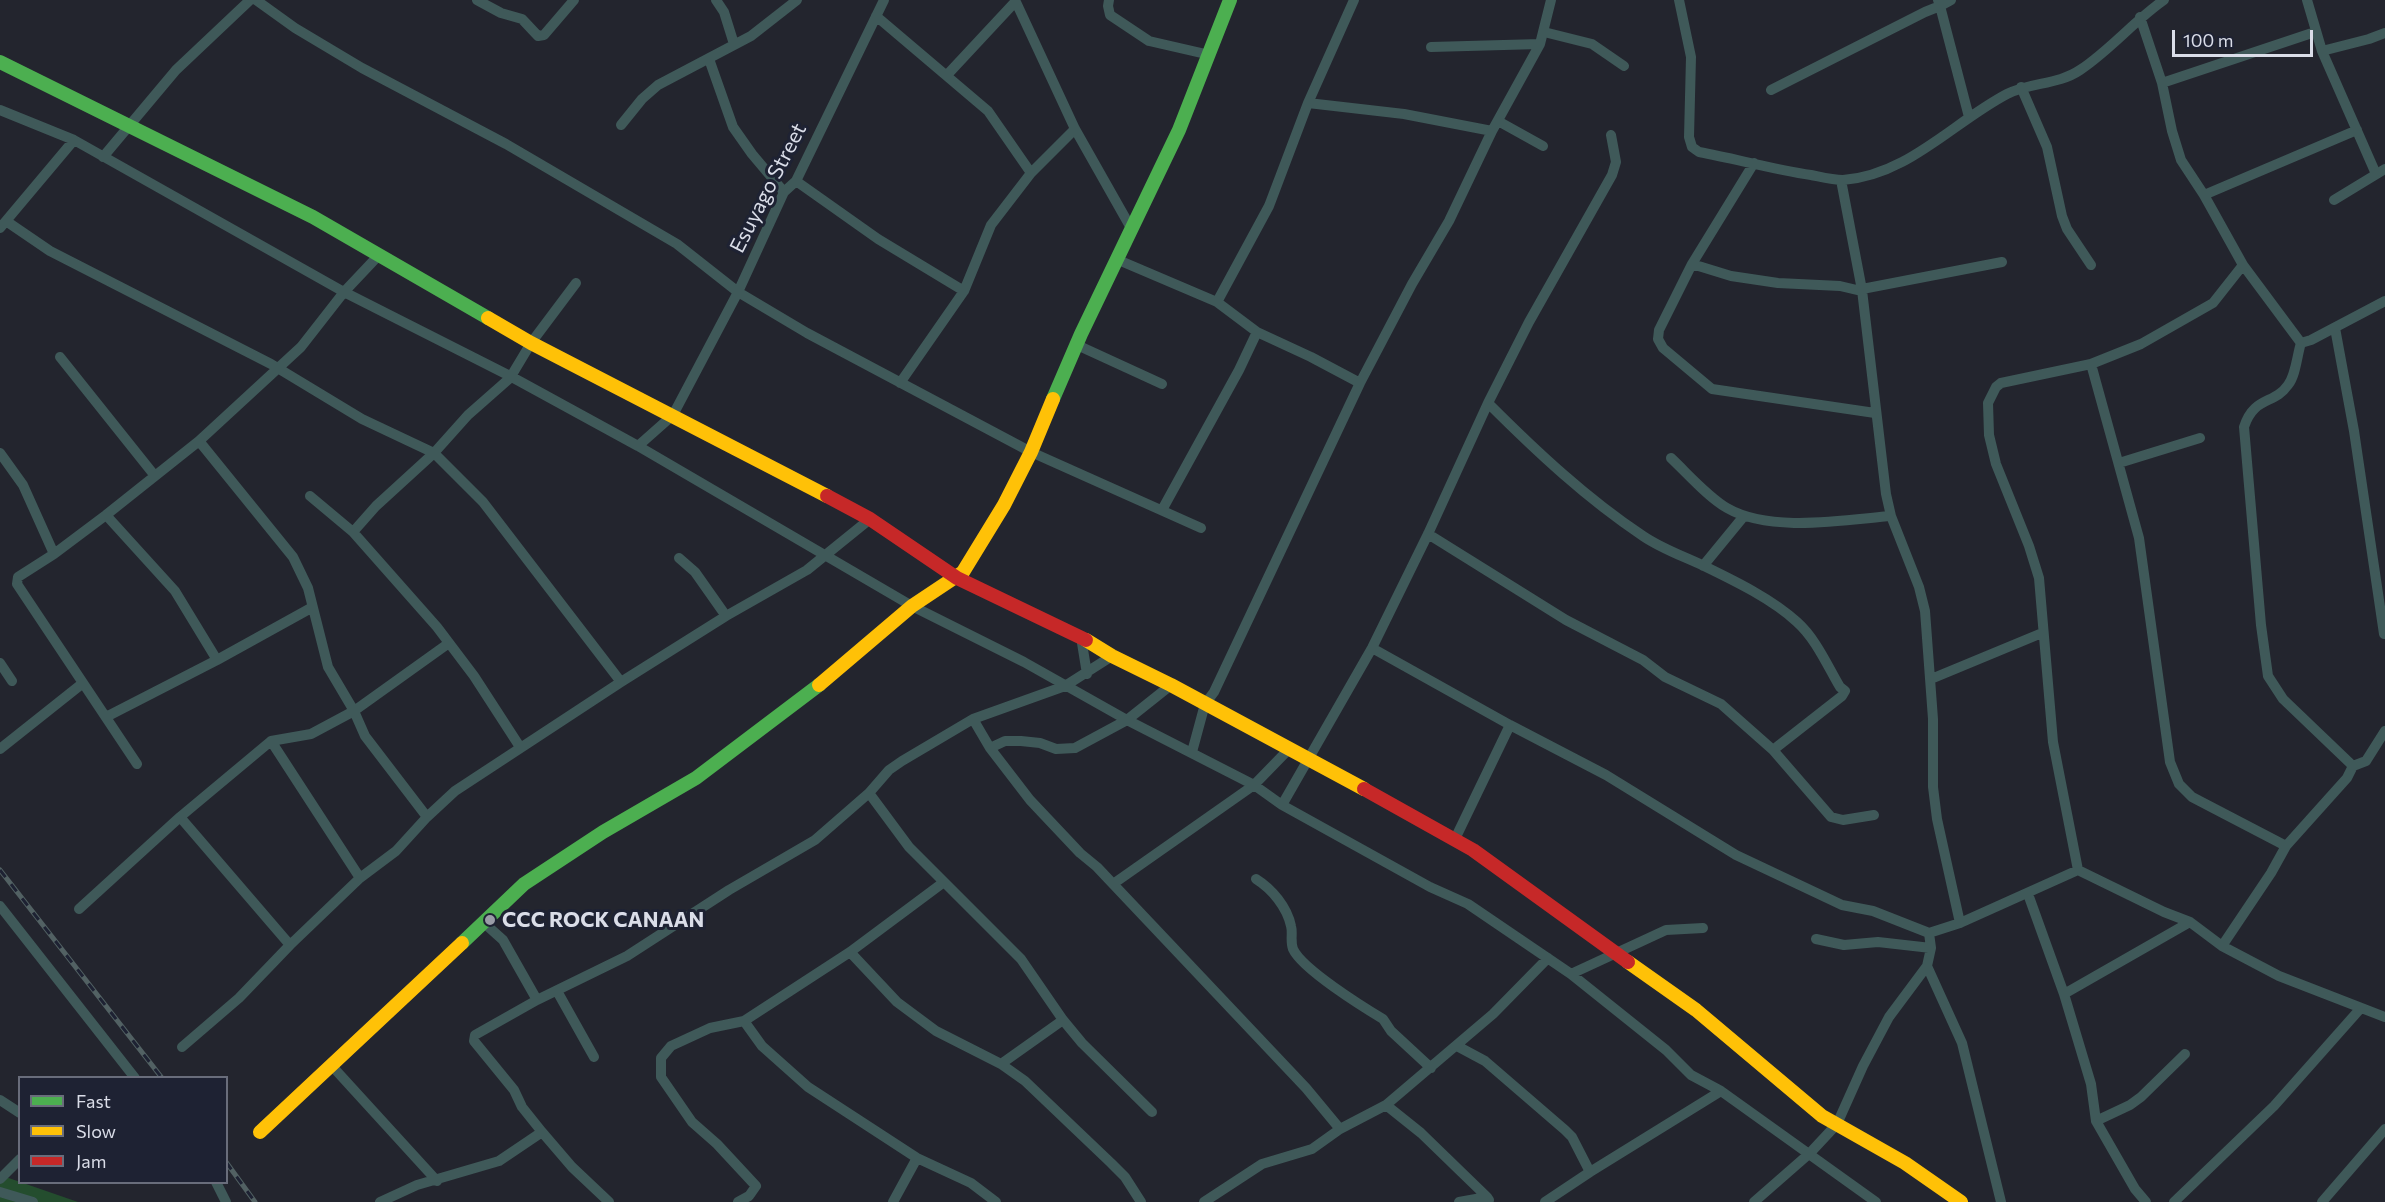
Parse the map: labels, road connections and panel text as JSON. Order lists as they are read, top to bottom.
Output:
{
  "streets": {
    "street": ["Esuyago Street"]
  },
  "places": ["CCC ROCK CANAAN"],
  "legend": ["Fast", "Slow", "Jam"],
  "scale_bar": "100 m"
}
